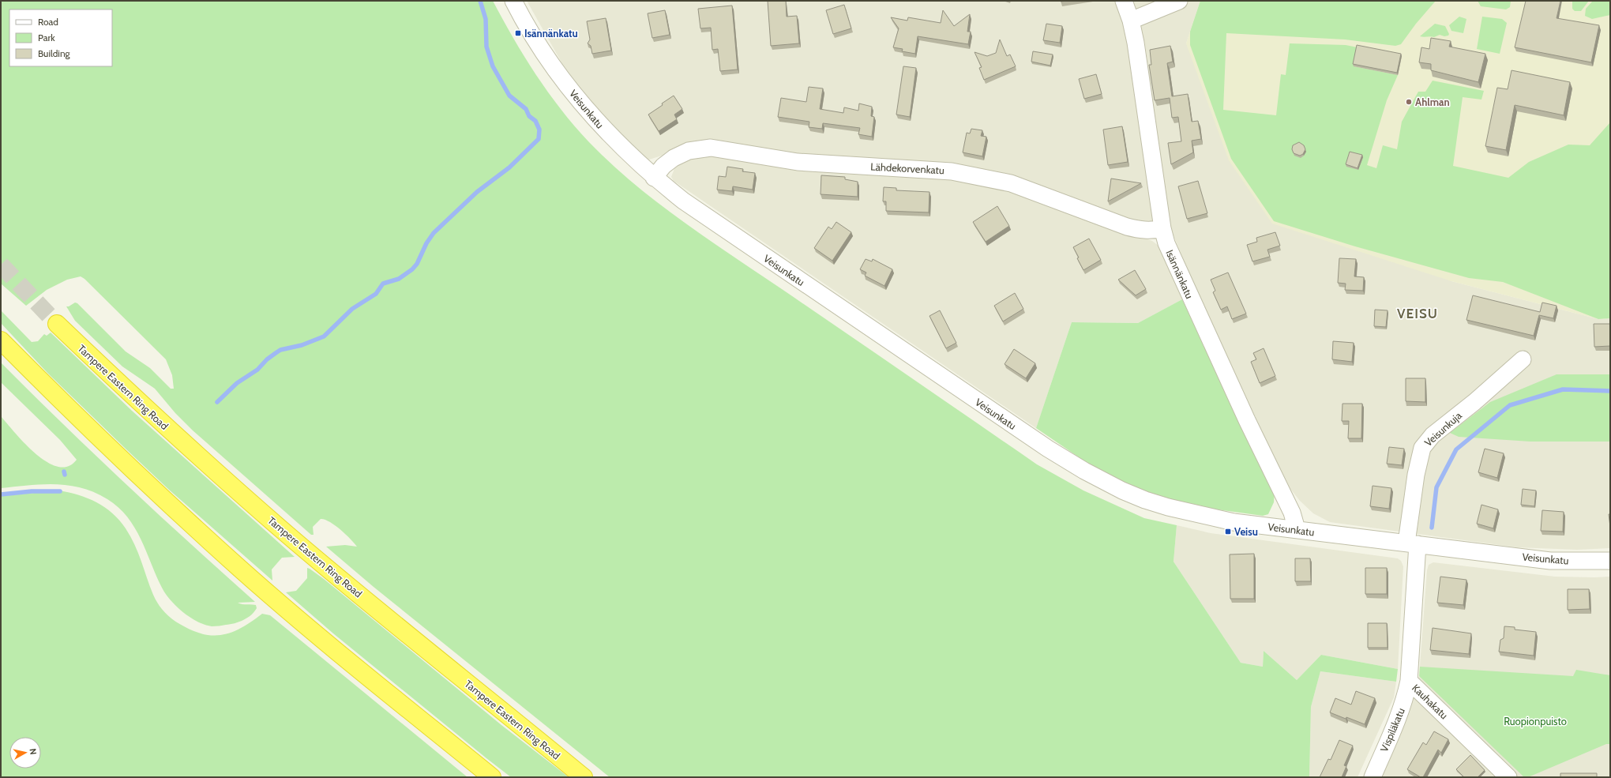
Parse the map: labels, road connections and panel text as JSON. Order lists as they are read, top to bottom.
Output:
{
  "streets": {
    "highway": ["Tampere Eastern Ring Road"],
    "street": [
      "Veisunkatu",
      "Lähdekorvenkatu",
      "Isännänkatu",
      "Veisunkuja",
      "Kauhakatu",
      "Vispiläkatu"
    ]
  },
  "crossings": [
    ["Veisunkatu", "Lähdekorvenkatu"],
    ["Veisunkatu", "Isännänkatu"],
    ["Veisunkatu", "Veisunkuja"],
    ["Veisunkatu", "Kauhakatu"],
    ["Lähdekorvenkatu", "Isännänkatu"],
    ["Veisunkuja", "Kauhakatu"],
    ["Kauhakatu", "Vispiläkatu"]
  ],
  "districts": ["VEISU"],
  "parks": ["Ruopionpuisto"],
  "places": {
    "transit": ["Isännänkatu", "Veisu"],
    "other": ["Ahlman"]
  },
  "legend": ["Road", "Park", "Building"],
  "north": "right"
}
